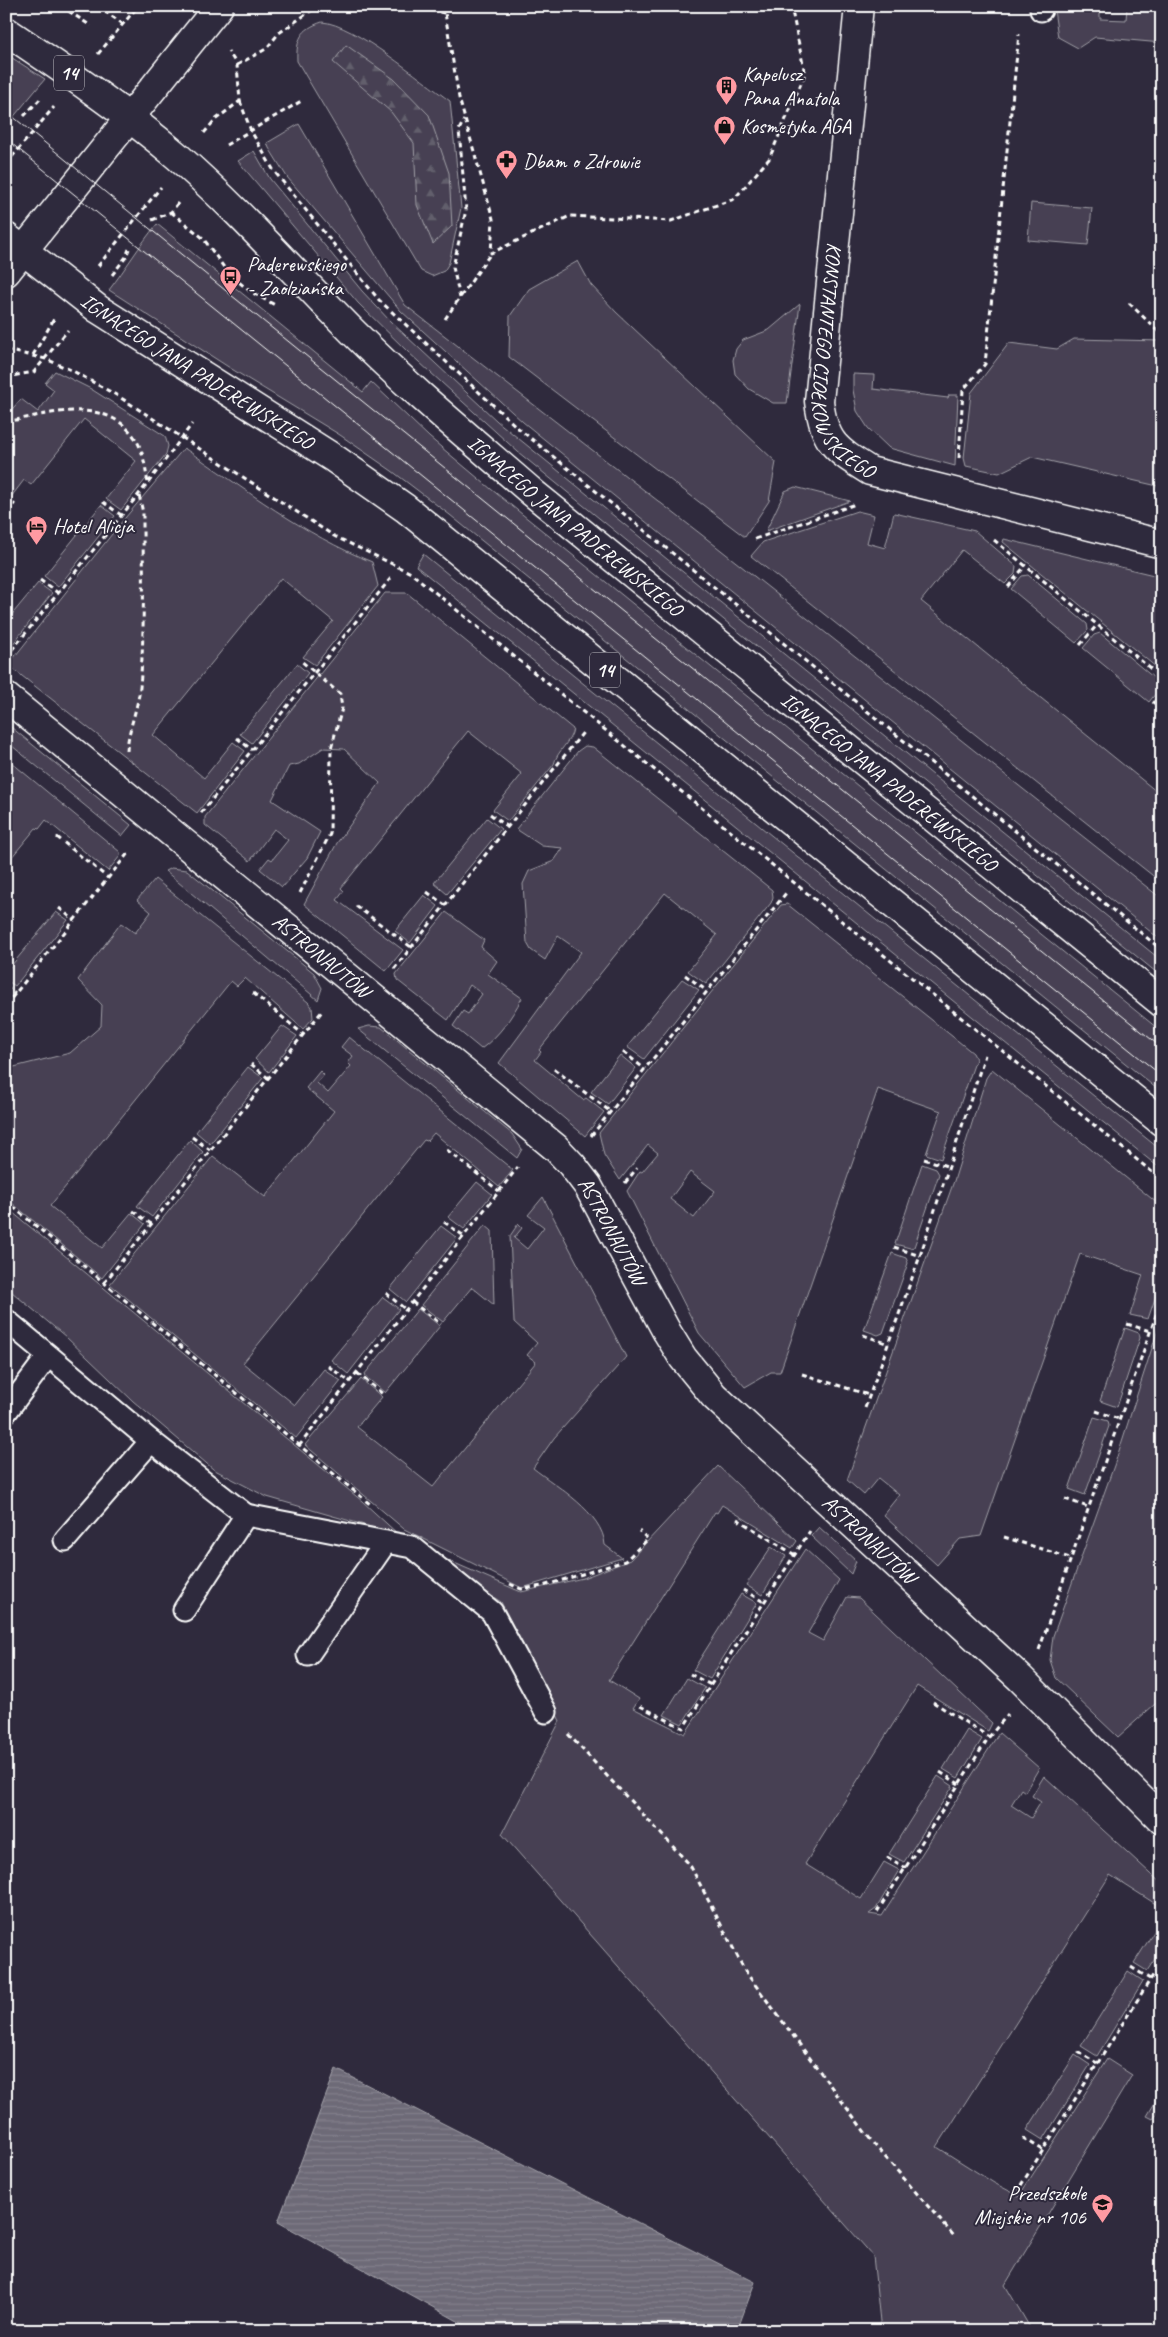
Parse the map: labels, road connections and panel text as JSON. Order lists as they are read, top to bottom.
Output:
{
  "streets": {
    "main road": [
      "14",
      "KONSTANTEGO CIOŁKOWSKIEGO",
      "IGNACEGO JANA PADEREWSKIEGO",
      "ASTRONAUTÓW"
    ]
  },
  "places": {
    "building": ["Kapelusz Pana Anatola"],
    "shop": ["Kosmetyka AGA"],
    "pharmacy": ["Dbam o Zdrowie"],
    "bus stop": ["Paderewskiego - Zaolziańska"],
    "hotel": ["Hotel Alicja"],
    "school or university": ["Przedszkole Miejskie nr 106"]
  }
}
